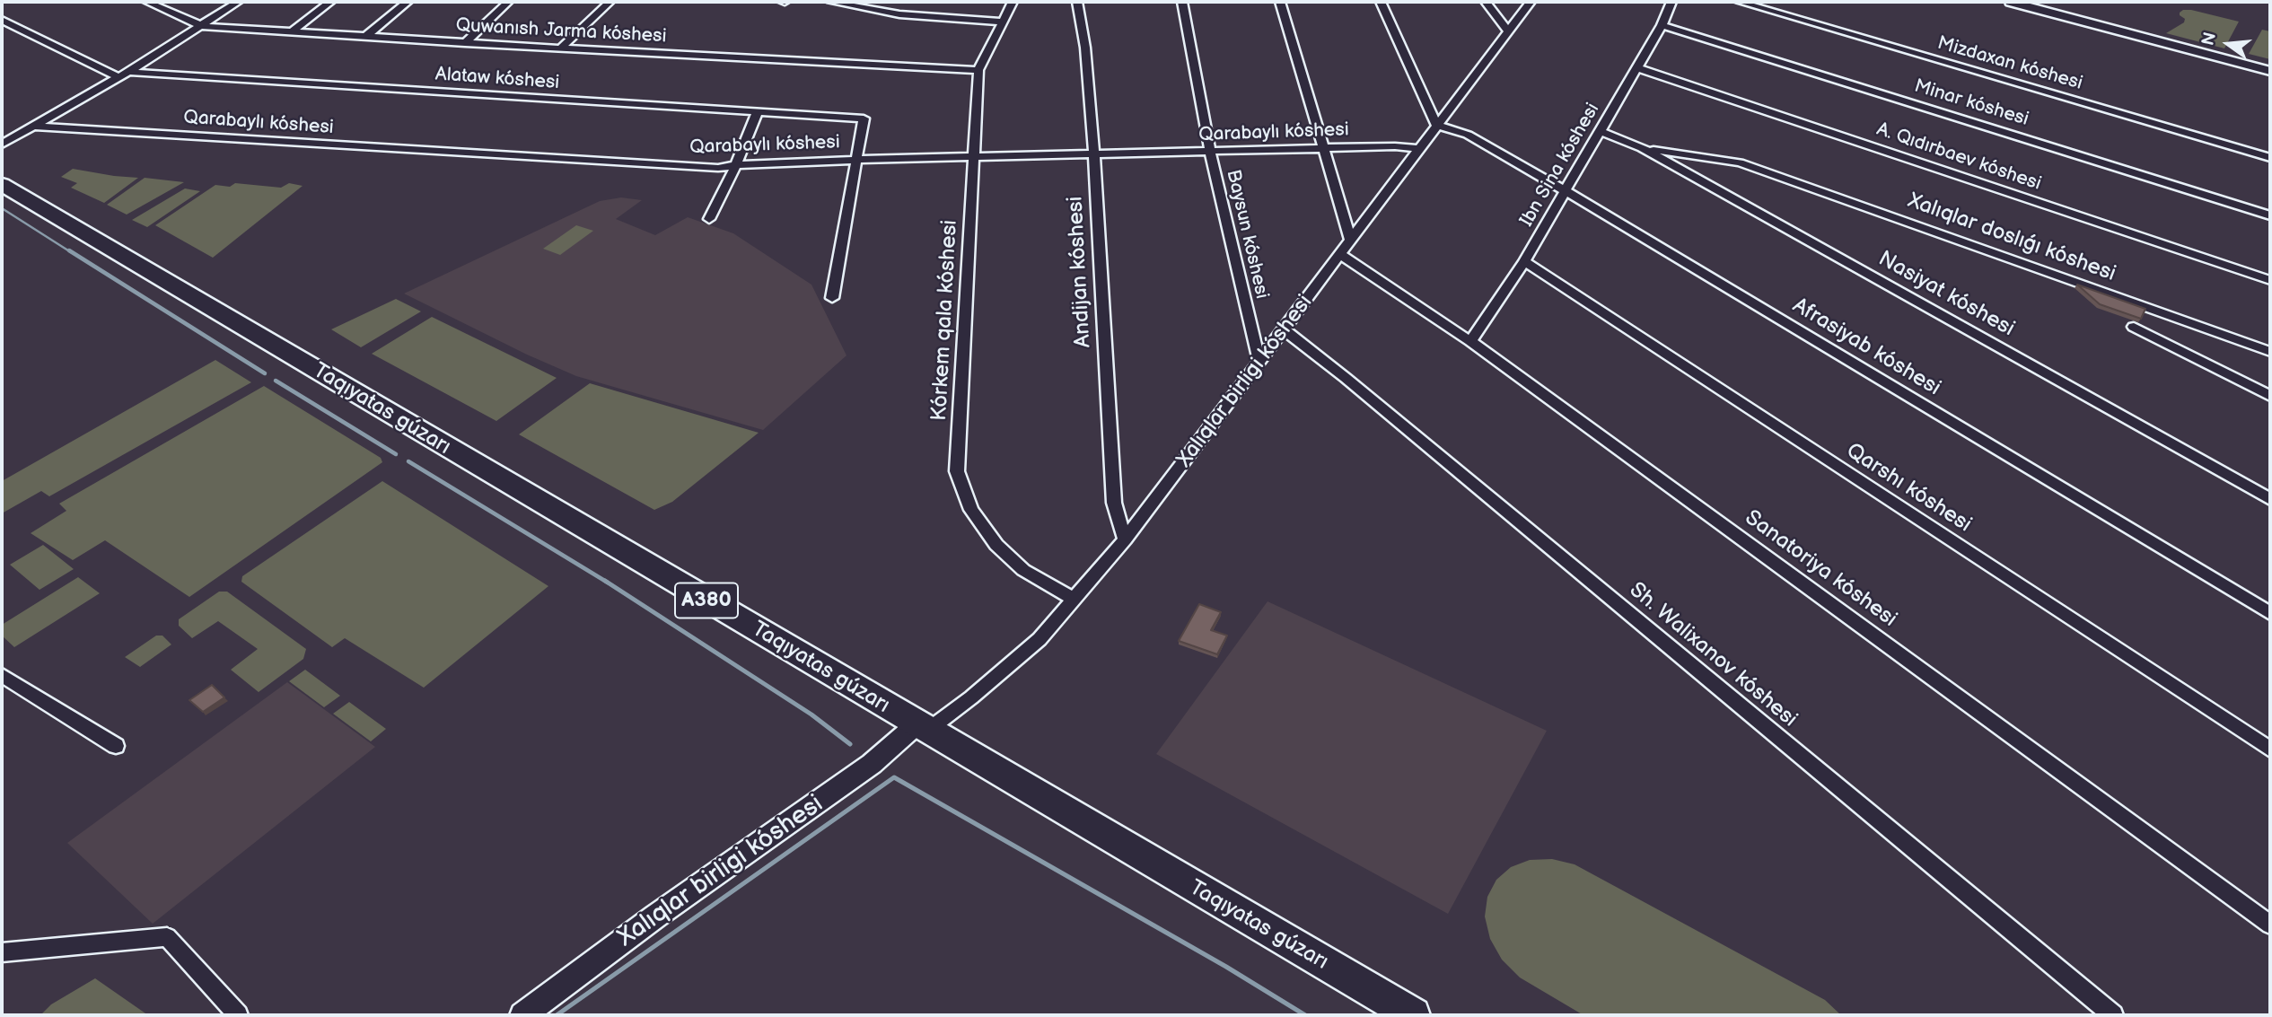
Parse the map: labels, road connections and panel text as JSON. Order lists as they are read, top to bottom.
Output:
{
  "streets": {
    "highway": ["Taqıyatas gúzarı", "A380"],
    "street": [
      "Quwanısh Jarma kóshesi",
      "Mizdaxan kóshesi",
      "Alataw kóshesi",
      "Minar kóshesi",
      "Qarabaylı kóshesi",
      "A. Qıdırbaev kóshesi",
      "Ibn Sina kóshesi",
      "Baysun kóshesi",
      "Xalıqlar doslıǵı kóshesi",
      "Andijan kóshesi",
      "Nasiyat kóshesi",
      "Kórkem qala kóshesi",
      "Afrasiyab kóshesi",
      "Xalıqlar birligi kóshesi",
      "Qarshı kóshesi",
      "Sanatoriya kóshesi",
      "Sh. Walixanov kóshesi"
    ]
  },
  "crossings": [
    ["Quwanısh Jarma kóshesi", "Kórkem qala kóshesi"],
    ["Alataw kóshesi", "Qarabaylı kóshesi"],
    ["Minar kóshesi", "Ibn Sina kóshesi"],
    ["Qarabaylı kóshesi", "Baysun kóshesi"],
    ["Qarabaylı kóshesi", "Andijan kóshesi"],
    ["Qarabaylı kóshesi", "Kórkem qala kóshesi"],
    ["Qarabaylı kóshesi", "Xalıqlar birligi kóshesi"],
    ["A. Qıdırbaev kóshesi", "Ibn Sina kóshesi"],
    ["Ibn Sina kóshesi", "Nasiyat kóshesi"],
    ["Ibn Sina kóshesi", "Afrasiyab kóshesi"],
    ["Ibn Sina kóshesi", "Qarshı kóshesi"],
    ["Ibn Sina kóshesi", "Sanatoriya kóshesi"],
    ["Baysun kóshesi", "Xalıqlar birligi kóshesi"],
    ["Xalıqlar doslıǵı kóshesi", "Nasiyat kóshesi"],
    ["Andijan kóshesi", "Xalıqlar birligi kóshesi"],
    ["Kórkem qala kóshesi", "Xalıqlar birligi kóshesi"],
    ["Afrasiyab kóshesi", "Xalıqlar birligi kóshesi"],
    ["Xalıqlar birligi kóshesi", "Taqıyatas gúzarı"],
    ["Xalıqlar birligi kóshesi", "Sanatoriya kóshesi"],
    ["Xalıqlar birligi kóshesi", "Sh. Walixanov kóshesi"]
  ],
  "north": "left"
}
